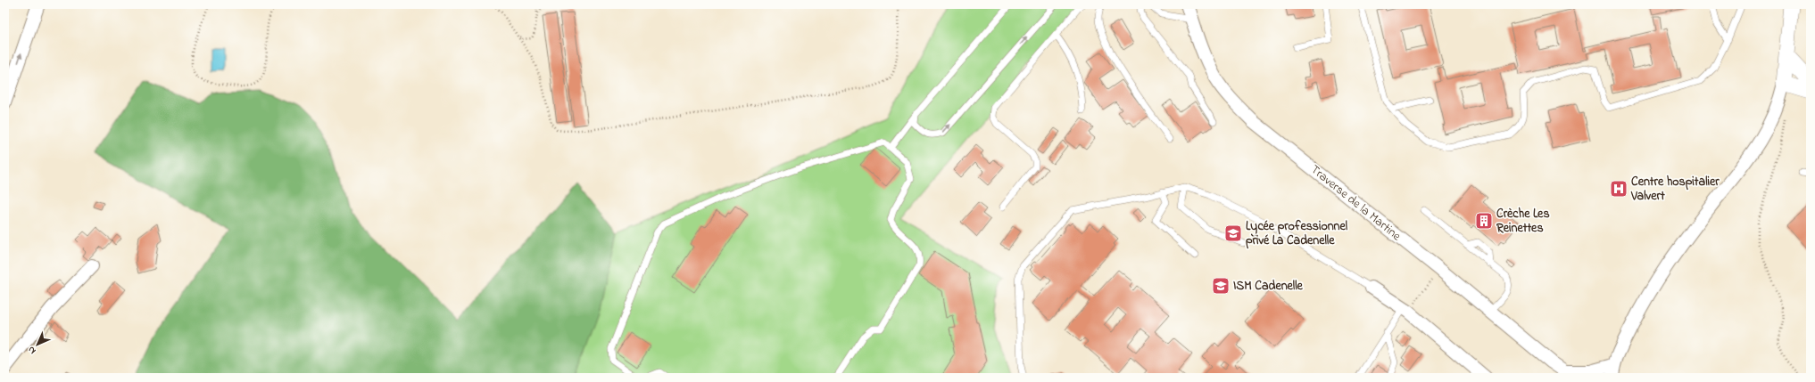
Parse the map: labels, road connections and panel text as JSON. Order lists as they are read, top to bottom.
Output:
{
  "streets": {
    "street": ["Traverse de la Martine"]
  },
  "places": {
    "hospital": ["Centre hospitalier Valvert"],
    "building": ["Crèche Les Reinettes"],
    "school or university": ["Lycée professionnel privé La Cadenelle", "ISM Cadenelle"]
  },
  "north": "bottom left"
}
